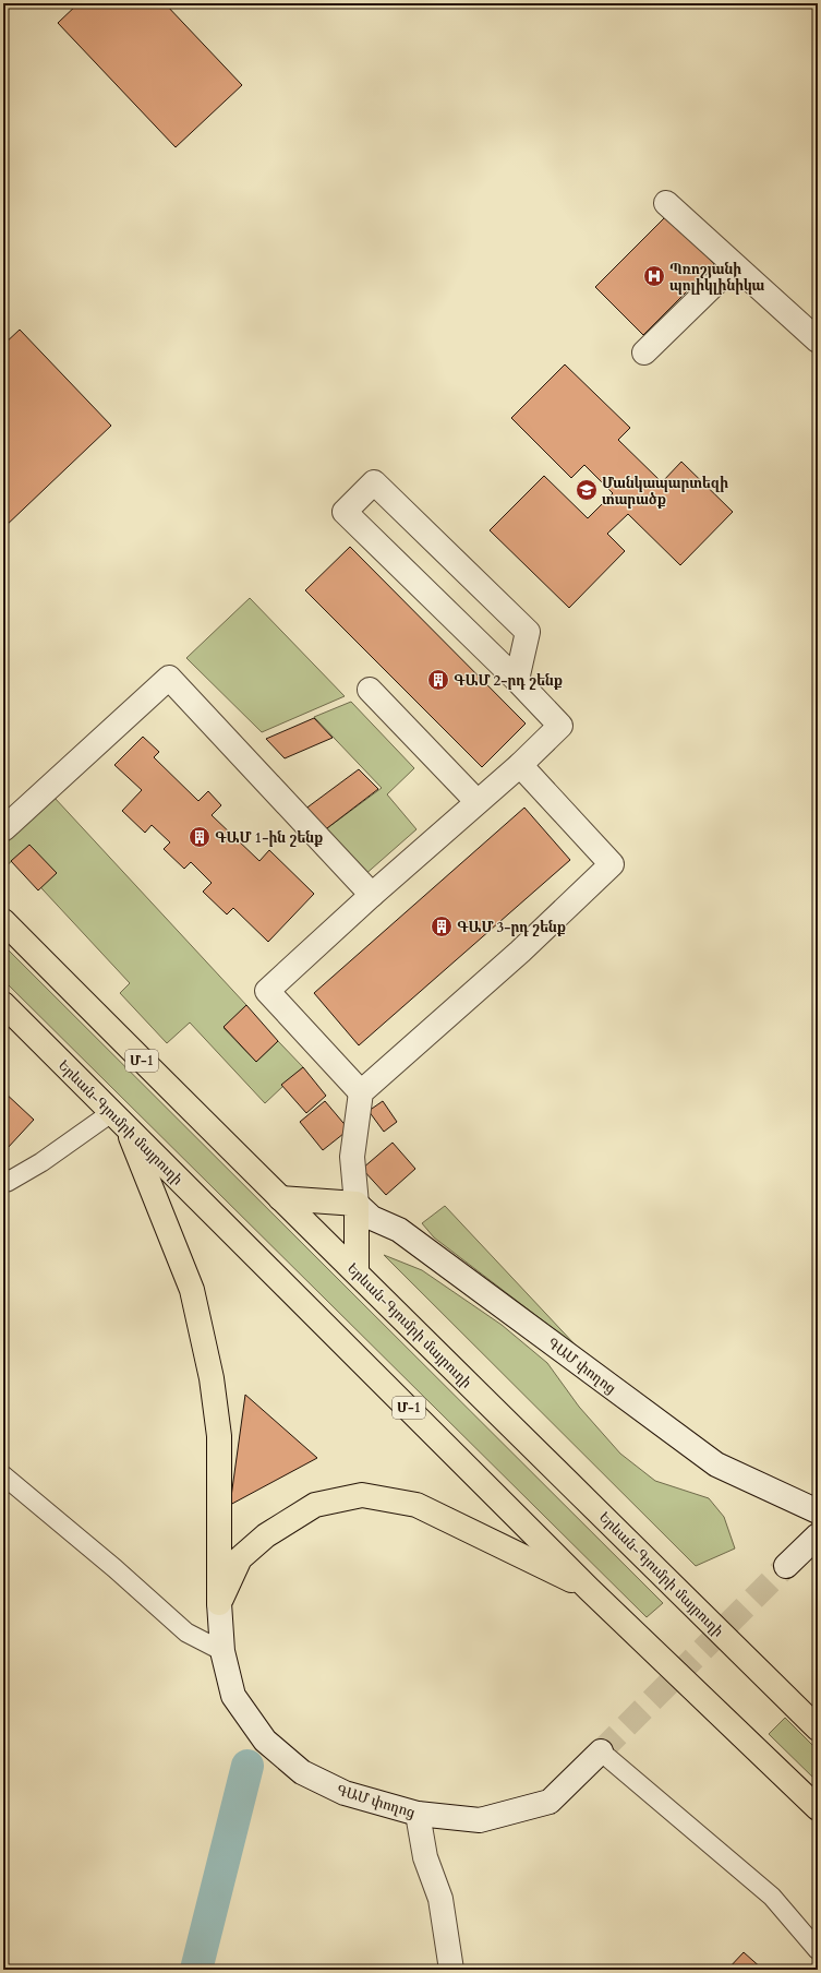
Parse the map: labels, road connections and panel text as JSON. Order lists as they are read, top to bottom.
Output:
{
  "streets": {
    "highway": ["Մ-1", "Երևան-Գյումրի մայրուղի"],
    "street": ["ԳԱՄ փողոց"]
  },
  "places": {
    "hospital": ["Պռոշյանի պոլիկլինիկա"],
    "school or university": ["Մանկապարտեզի տարածք"],
    "building": ["ԳԱՄ 2-րդ շենք", "ԳԱՄ 1-ին շենք", "ԳԱՄ 3-րդ շենք"]
  }
}
